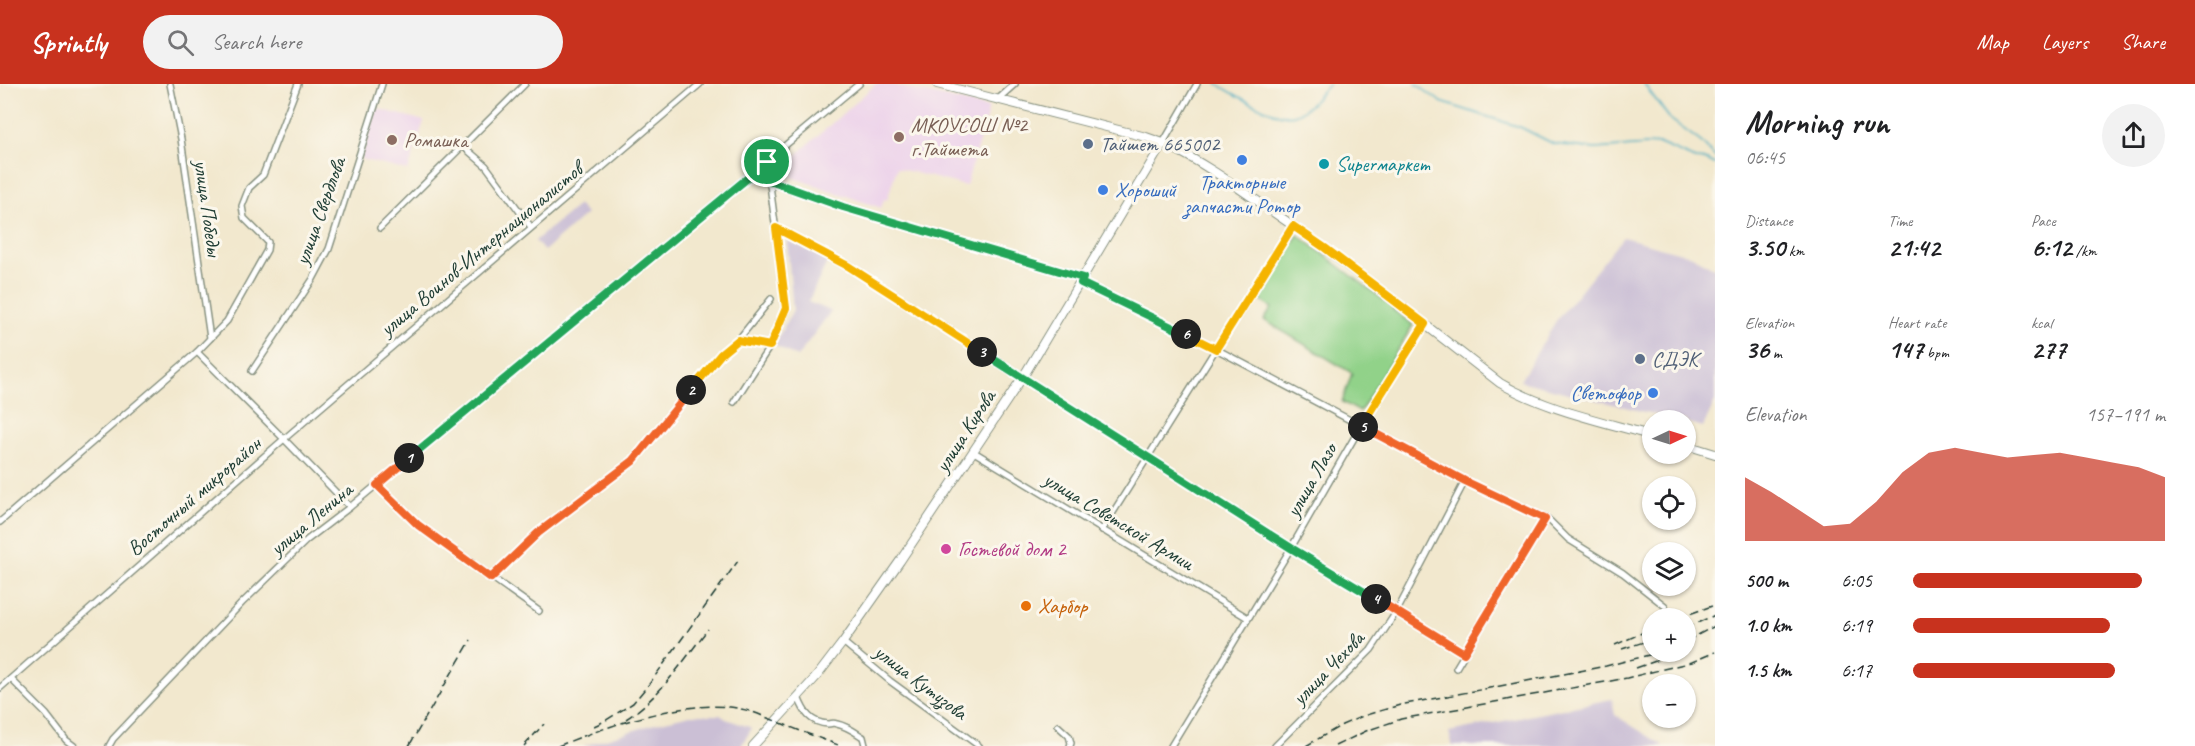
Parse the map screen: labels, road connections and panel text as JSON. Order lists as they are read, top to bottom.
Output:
{
  "streets": {
    "main road": ["улица Кирова"],
    "street": [
      "улица Победы",
      "улица Свердлова",
      "улица Воинов-Интернационалистов",
      "улица Лазо",
      "Восточный микрорайон",
      "улица Ленина",
      "улица Советской Армии",
      "улица Чехова",
      "улица Кутузова"
    ]
  },
  "crossings": [
    ["улица Победы", "улица Свердлова"],
    ["улица Свердлова", "Восточный микрорайон"],
    ["улица Воинов-Интернационалистов", "Восточный микрорайон"],
    ["улица Кирова", "улица Советской Армии"],
    ["улица Кирова", "улица Кутузова"],
    ["улица Лазо", "улица Советской Армии"]
  ],
  "places": [
    "МКОУСОШ №2 г.Тайшета",
    "Ромашка",
    "Тайшет 665002",
    "Тракторные запчасти Ротор",
    "Superмаркет",
    "Хороший",
    "СДЭК",
    "Светофор",
    "Гостевой дом 2",
    "Харбор"
  ],
  "north": "right",
  "page": {
    "header": "Sprintly",
    "search": "Search here",
    "nav": ["Map", "Layers", "Share"],
    "heading": ["Morning run", "06:45"],
    "stats": [
      ["Distance", "3.50 km"],
      ["Time", "21:42"],
      ["Pace", "6:12 /km"],
      ["Elevation", "36 m"],
      ["Heart rate", "147 bpm"],
      ["kcal", "277"]
    ],
    "pins": [
      "6",
      "3",
      "2",
      "5",
      "1",
      "4"
    ],
    "chart": ["Elevation", "157–191 m"],
    "map_buttons": ["+", "−"],
    "list": [
      {
        "name": "500 m",
        "note": "6:05"
      },
      {
        "name": "1.0 km",
        "note": "6:19"
      },
      {
        "name": "1.5 km",
        "note": "6:17"
      }
    ]
  }
}
